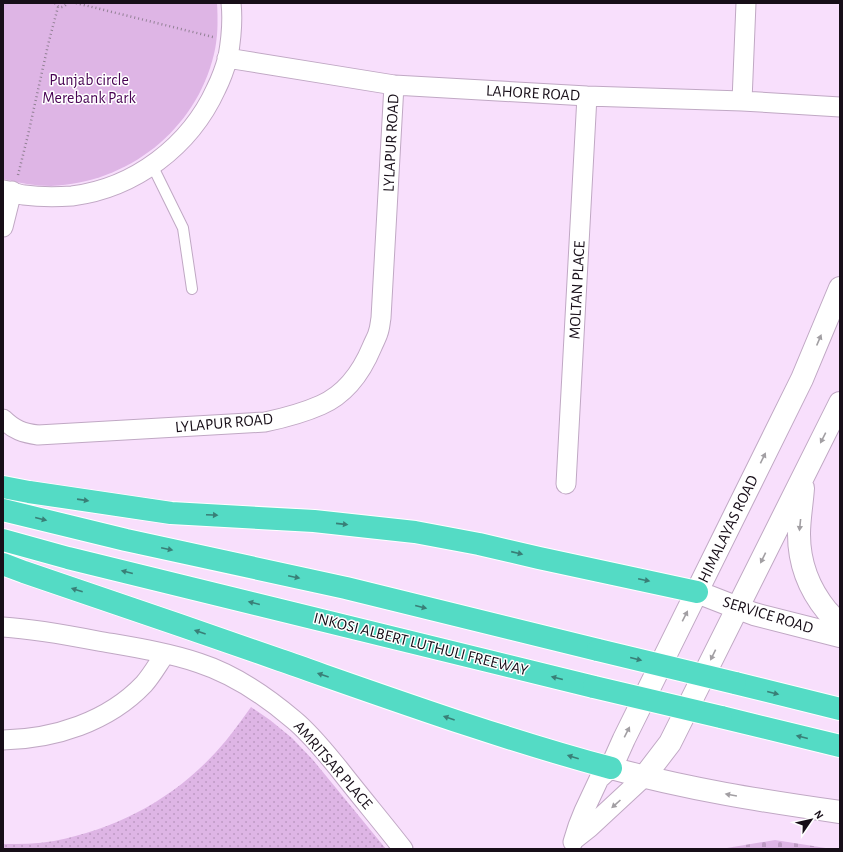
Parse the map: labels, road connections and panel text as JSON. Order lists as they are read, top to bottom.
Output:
{
  "streets": {
    "highway": ["INKOSI ALBERT LUTHULI FREEWAY"],
    "street": [
      "LAHORE ROAD",
      "LYLAPUR ROAD",
      "MOLTAN PLACE",
      "HIMALAYAS ROAD",
      "SERVICE ROAD",
      "AMRITSAR PLACE"
    ]
  },
  "crossings": [
    ["LAHORE ROAD", "LYLAPUR ROAD"],
    ["LAHORE ROAD", "MOLTAN PLACE"],
    ["HIMALAYAS ROAD", "SERVICE ROAD"]
  ],
  "parks": ["Punjab circle Merebank Park"],
  "north": "top right"
}
